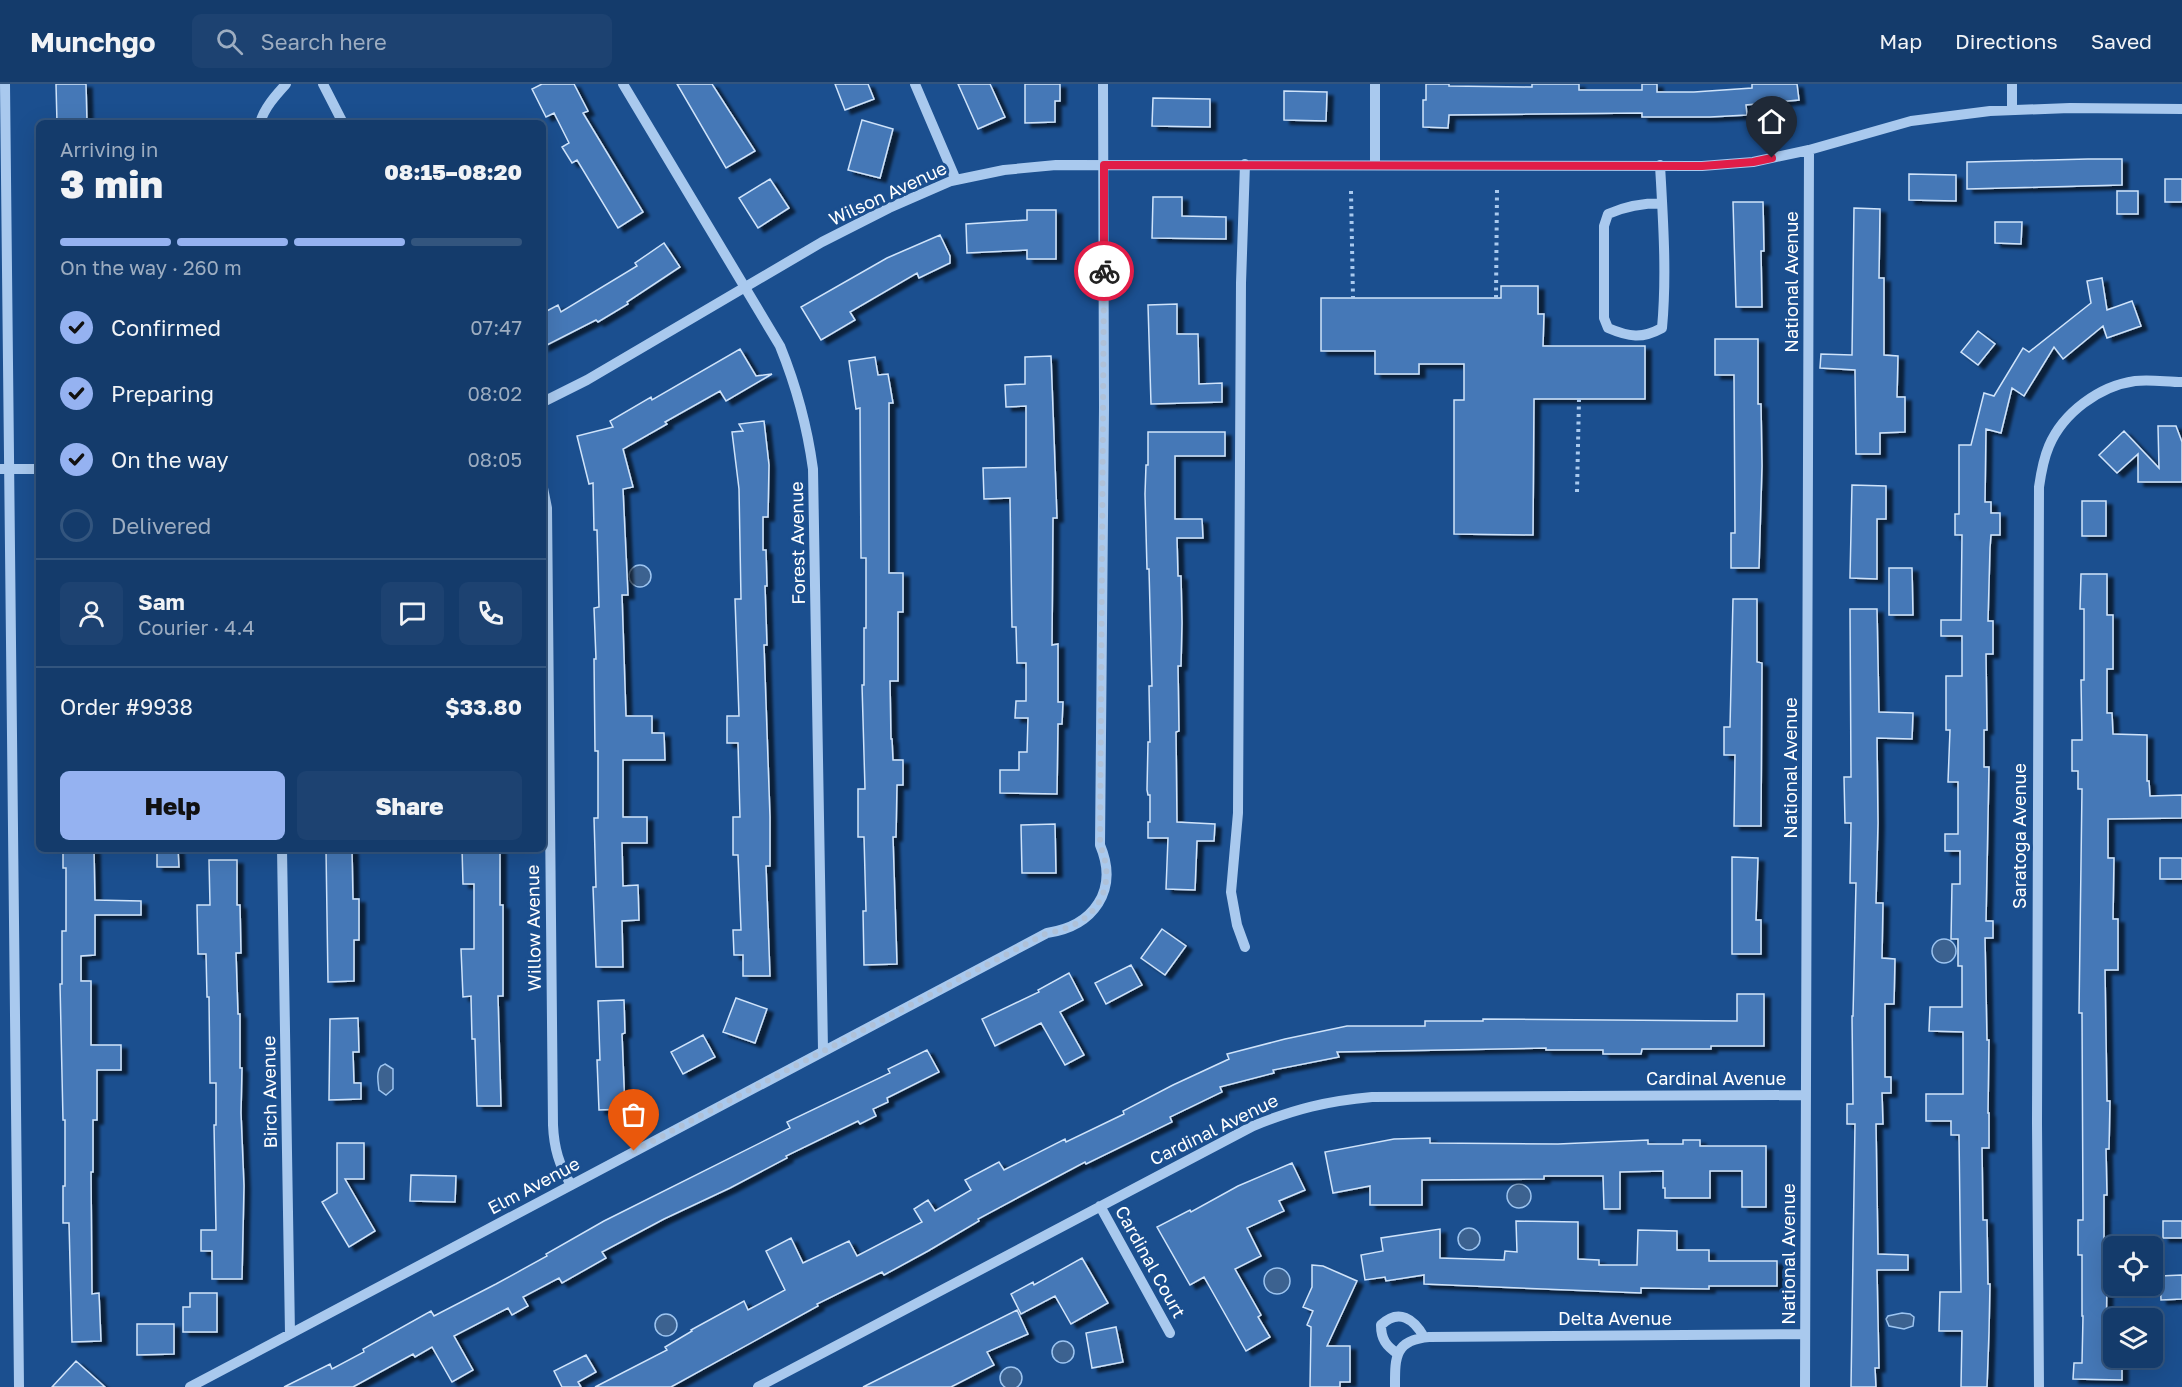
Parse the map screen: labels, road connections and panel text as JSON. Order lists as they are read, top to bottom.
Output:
{
  "streets": {
    "street": [
      "Wilson Avenue",
      "National Avenue",
      "Forest Avenue",
      "Saratoga Avenue",
      "Willow Avenue",
      "Cardinal Avenue",
      "Birch Avenue",
      "Elm Avenue",
      "Cardinal Court",
      "Delta Avenue"
    ]
  },
  "crossings": [
    ["Wilson Avenue", "National Avenue"],
    ["Wilson Avenue", "Forest Avenue"],
    ["Wilson Avenue", "Elm Avenue"],
    ["National Avenue", "Cardinal Avenue"],
    ["National Avenue", "Delta Avenue"],
    ["Forest Avenue", "Elm Avenue"],
    ["Willow Avenue", "Elm Avenue"],
    ["Cardinal Avenue", "Cardinal Court"],
    ["Birch Avenue", "Elm Avenue"]
  ],
  "page": {
    "header": "Munchgo",
    "search": "Search here",
    "nav": ["Map", "Directions", "Saved"],
    "heading": ["3 min", "Arriving in", "08:15–08:20"],
    "panel": [
      "Sam",
      "Courier · 4.4",
      "Order #9938",
      "$33.80"
    ],
    "bar": "On the way · 260 m",
    "list": [
      ["Confirmed", "07:47"],
      ["Preparing", "08:02"],
      ["On the way", "08:05"],
      "Delivered"
    ],
    "buttons": ["Help", "Share"]
  }
}
